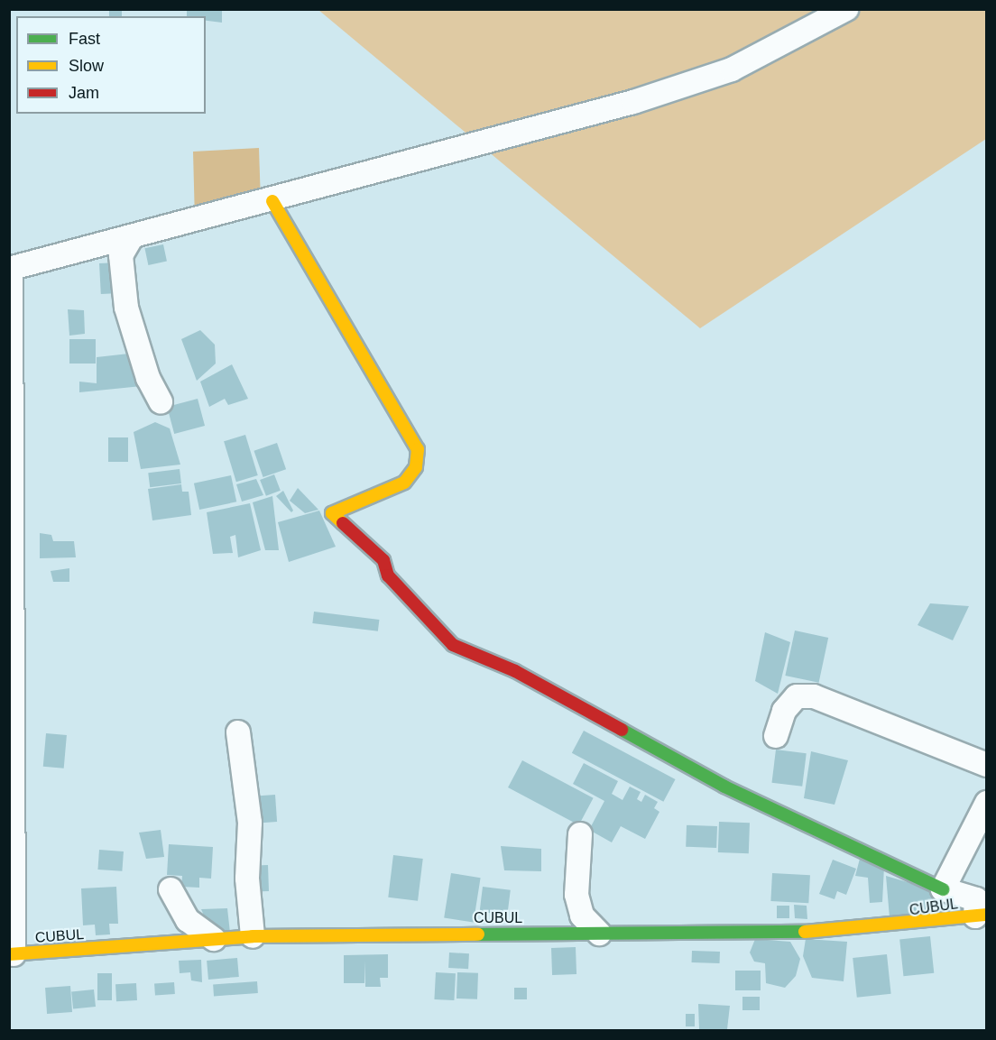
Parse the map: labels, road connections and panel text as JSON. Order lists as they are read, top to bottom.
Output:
{
  "streets": {
    "street": ["CUBUL"]
  },
  "legend": ["Fast", "Slow", "Jam"]
}
